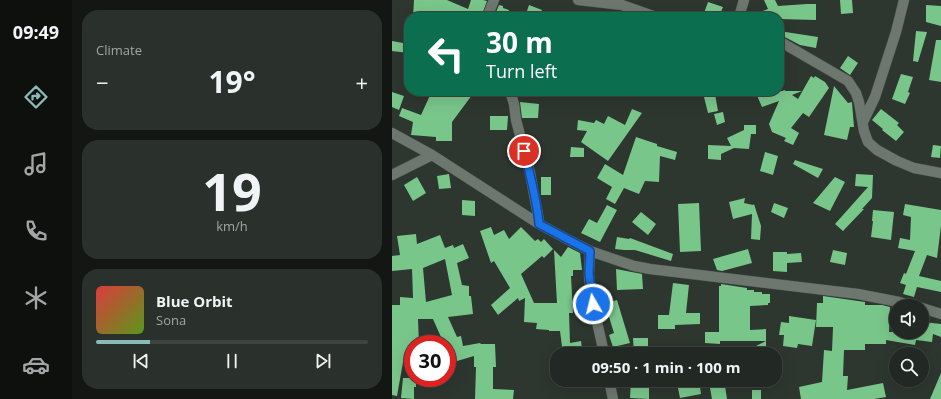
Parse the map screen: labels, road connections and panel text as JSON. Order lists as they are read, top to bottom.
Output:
{
  "page": {
    "tabs": "09:49",
    "tile": [
      "Climate",
      ["19", "km/h"]
    ],
    "turn": ["30 m", "Turn left"],
    "heat": ["−", "19°", "+"],
    "song": ["Blue Orbit", "Sona"],
    "limit": "30",
    "trip": "09:50 · 1 min · 100 m"
  }
}
